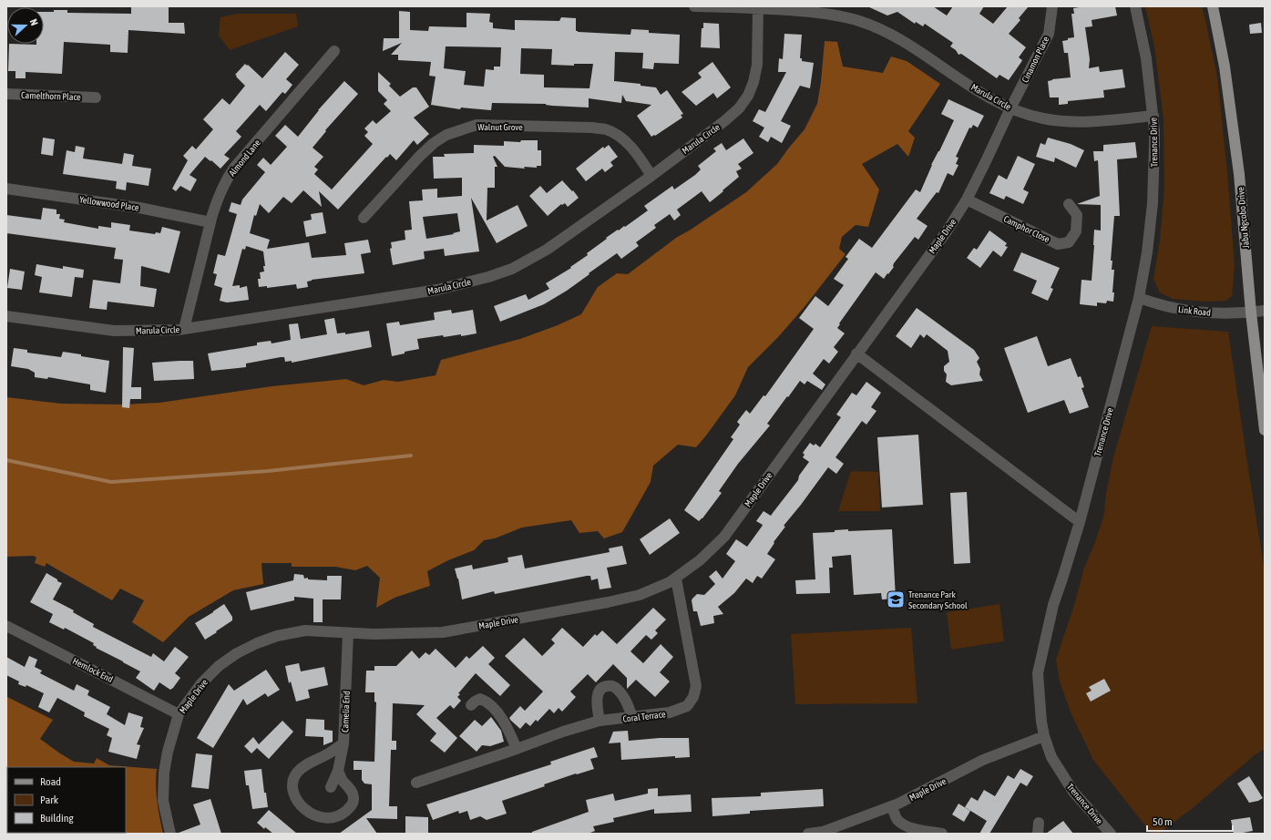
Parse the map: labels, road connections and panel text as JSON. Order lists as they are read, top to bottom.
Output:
{
  "streets": {
    "main road": ["Jabu Ngcobo Drive"],
    "street": [
      "Cinamon Place",
      "Camelthorn Place",
      "Marula Circle",
      "Walnut Grove",
      "Trenance Drive",
      "Almond Lane",
      "Yellowwood Place",
      "Camphor Close",
      "Maple Drive",
      "Link Road",
      "Hemlock End",
      "Camelia End",
      "Coral Terrace"
    ]
  },
  "crossings": [
    ["Cinamon Place", "Marula Circle"],
    ["Cinamon Place", "Maple Drive"],
    ["Marula Circle", "Walnut Grove"],
    ["Marula Circle", "Trenance Drive"],
    ["Marula Circle", "Almond Lane"],
    ["Marula Circle", "Maple Drive"],
    ["Trenance Drive", "Maple Drive"],
    ["Trenance Drive", "Link Road"],
    ["Almond Lane", "Yellowwood Place"],
    ["Jabu Ngcobo Drive", "Link Road"],
    ["Camphor Close", "Maple Drive"],
    ["Maple Drive", "Hemlock End"],
    ["Maple Drive", "Camelia End"],
    ["Maple Drive", "Coral Terrace"]
  ],
  "places": {
    "school or university": ["Trenance Park Secondary School"]
  },
  "legend": ["Road", "Park", "Building"],
  "scale_bar": "50 m",
  "north": "right"
}
